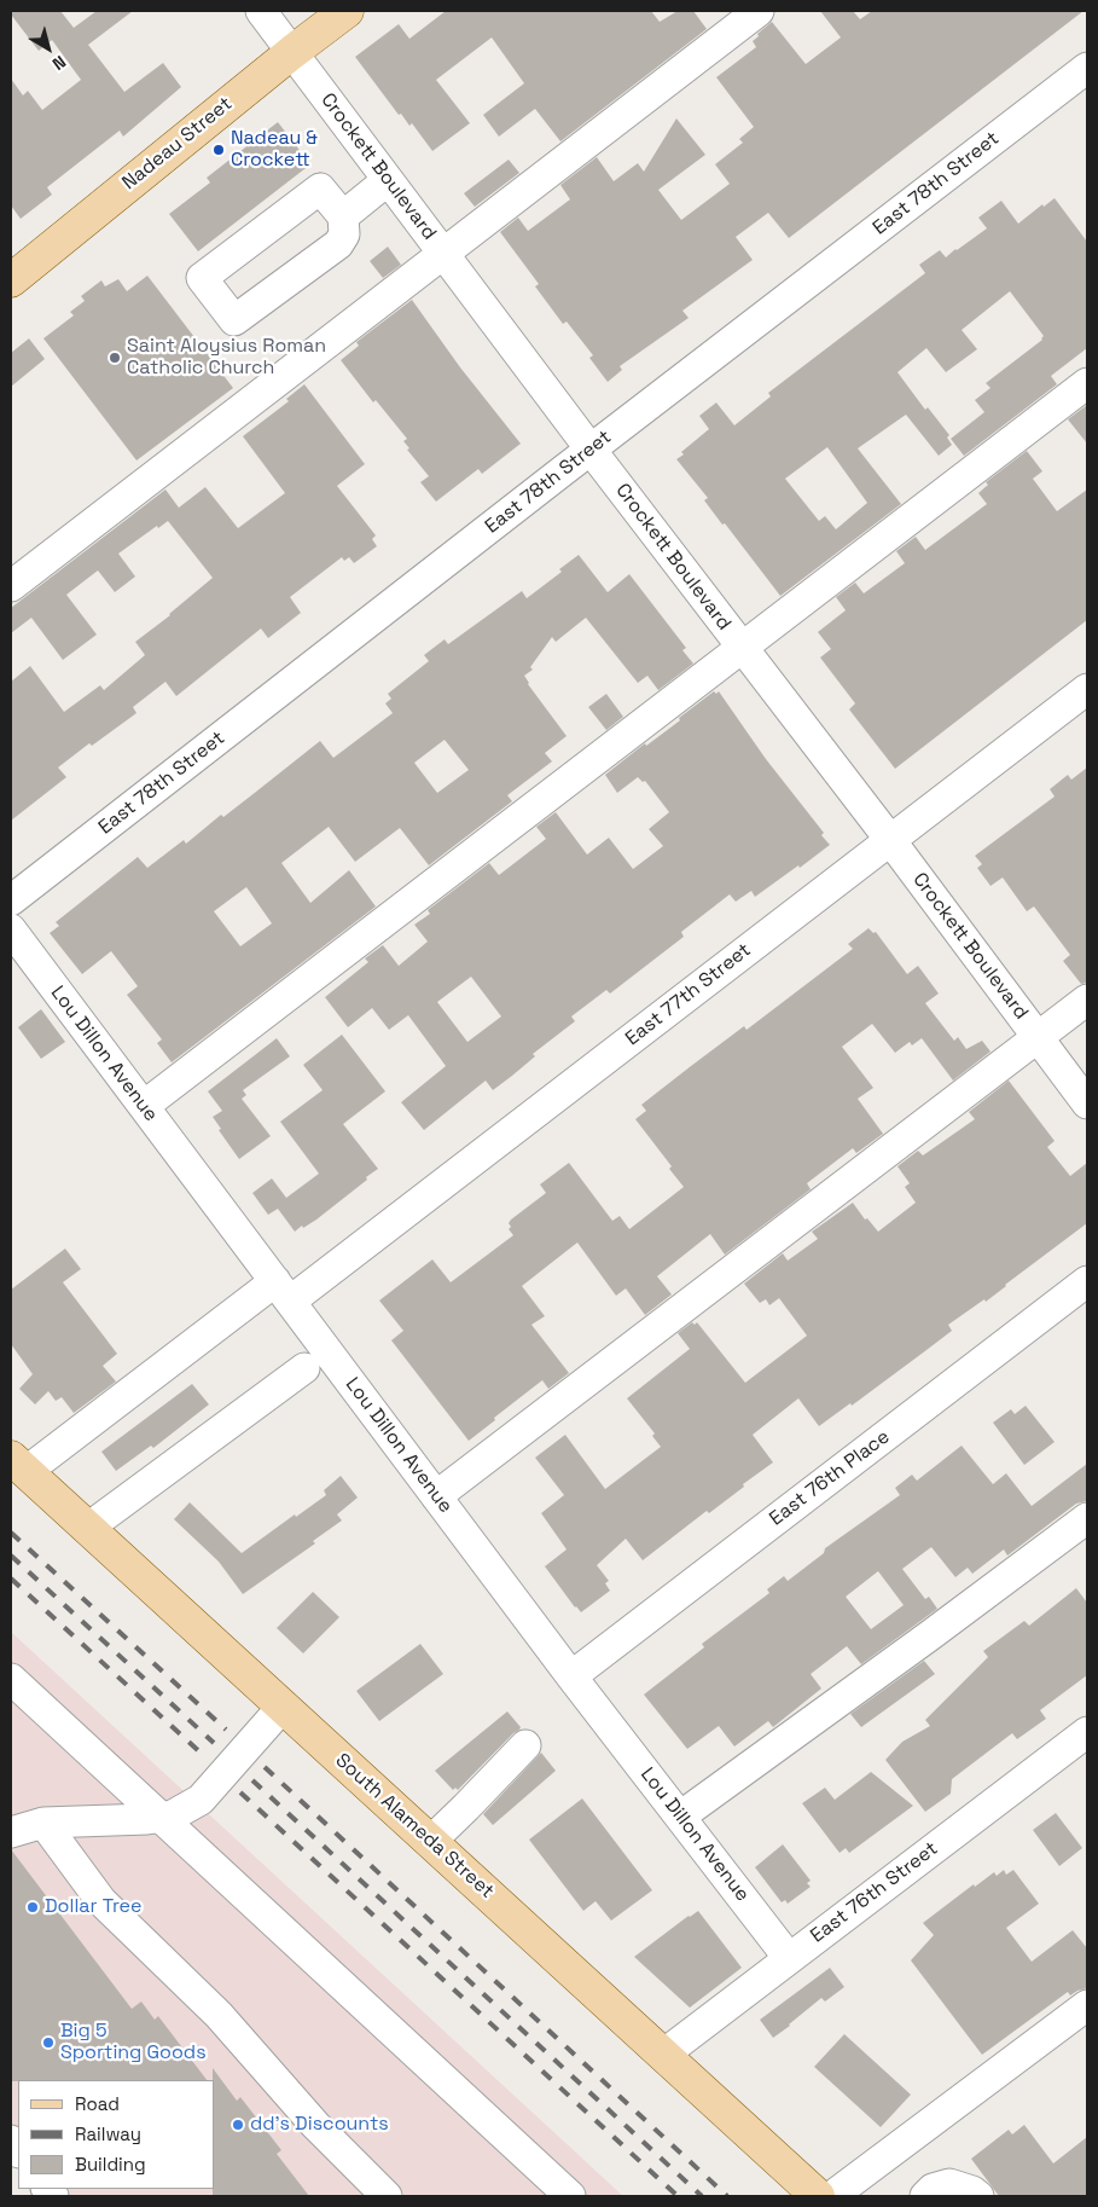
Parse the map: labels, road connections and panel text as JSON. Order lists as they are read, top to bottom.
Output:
{
  "streets": {
    "main road": ["Nadeau Street", "South Alameda Street"],
    "street": [
      "Crockett Boulevard",
      "East 78th Street",
      "East 77th Street",
      "Lou Dillon Avenue",
      "East 76th Place",
      "East 76th Street"
    ]
  },
  "crossings": [
    ["Nadeau Street", "Crockett Boulevard"],
    ["Crockett Boulevard", "East 78th Street"],
    ["Crockett Boulevard", "East 77th Street"],
    ["East 77th Street", "Lou Dillon Avenue"],
    ["East 77th Street", "South Alameda Street"],
    ["Lou Dillon Avenue", "East 76th Place"],
    ["Lou Dillon Avenue", "East 76th Street"],
    ["South Alameda Street", "East 76th Street"]
  ],
  "places": [
    "Nadeau & Crockett",
    "Saint Aloysius Roman Catholic Church",
    "Dollar Tree",
    "Big 5 Sporting Goods",
    "dd's Discounts"
  ],
  "legend": ["Road", "Railway", "Building"],
  "north": "bottom right"
}
